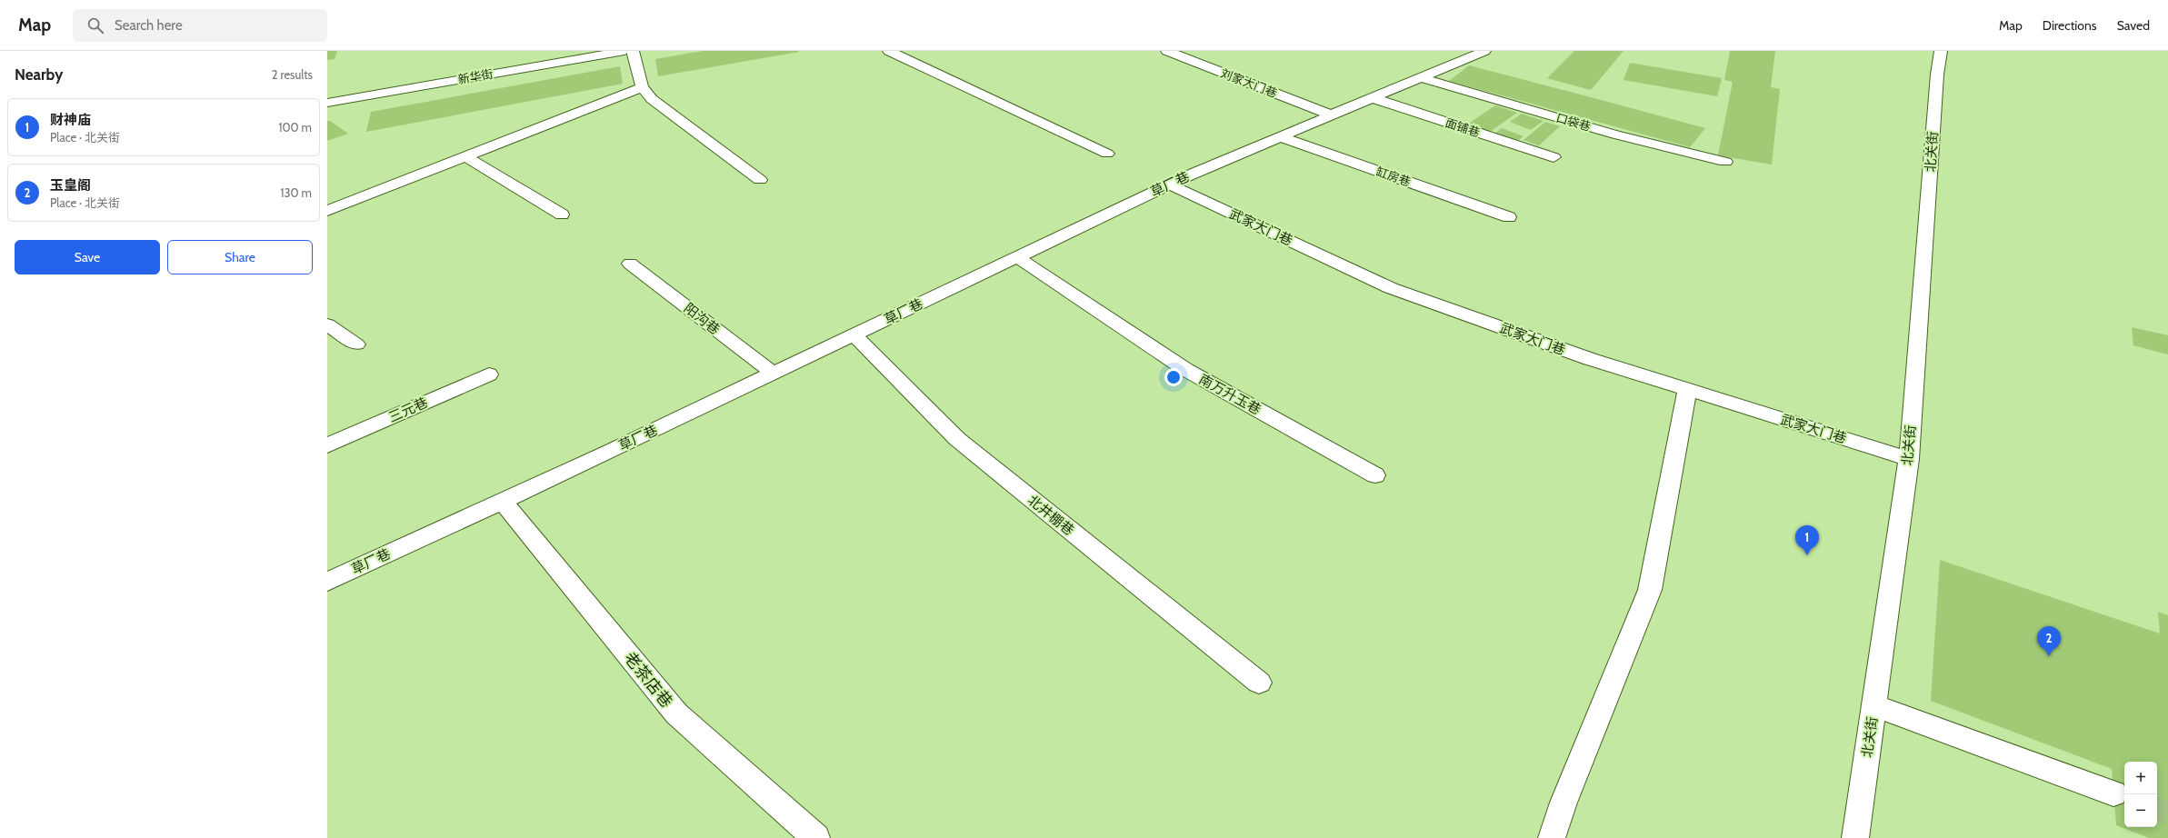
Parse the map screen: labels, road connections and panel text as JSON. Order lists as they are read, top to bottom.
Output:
{
  "streets": {
    "street": [
      "新华街",
      "刘家大门巷",
      "口袋巷",
      "面铺巷",
      "北关街",
      "缸房巷",
      "草厂巷",
      "武家大门巷",
      "阳沟巷",
      "南万升玉巷",
      "三元巷",
      "北井棚巷",
      "老茶店巷"
    ]
  },
  "crossings": [
    ["刘家大门巷", "草厂巷"],
    ["口袋巷", "草厂巷"],
    ["面铺巷", "草厂巷"],
    ["北关街", "武家大门巷"],
    ["缸房巷", "草厂巷"],
    ["草厂巷", "武家大门巷"],
    ["草厂巷", "阳沟巷"],
    ["草厂巷", "南万升玉巷"],
    ["草厂巷", "北井棚巷"],
    ["草厂巷", "老茶店巷"]
  ],
  "page": {
    "header": "Map",
    "search": "Search here",
    "nav": ["Map", "Directions", "Saved"],
    "heading": ["Nearby", "2 results"],
    "list": [
      {
        "mark": "1",
        "name": "财神庙",
        "note": "Place · 北关街",
        "value": "100 m"
      },
      {
        "mark": "2",
        "name": "玉皇阁",
        "note": "Place · 北关街",
        "value": "130 m"
      }
    ],
    "buttons": ["Save", "Share"],
    "pins": ["1", "2"],
    "map_buttons": ["+", "−"]
  }
}
